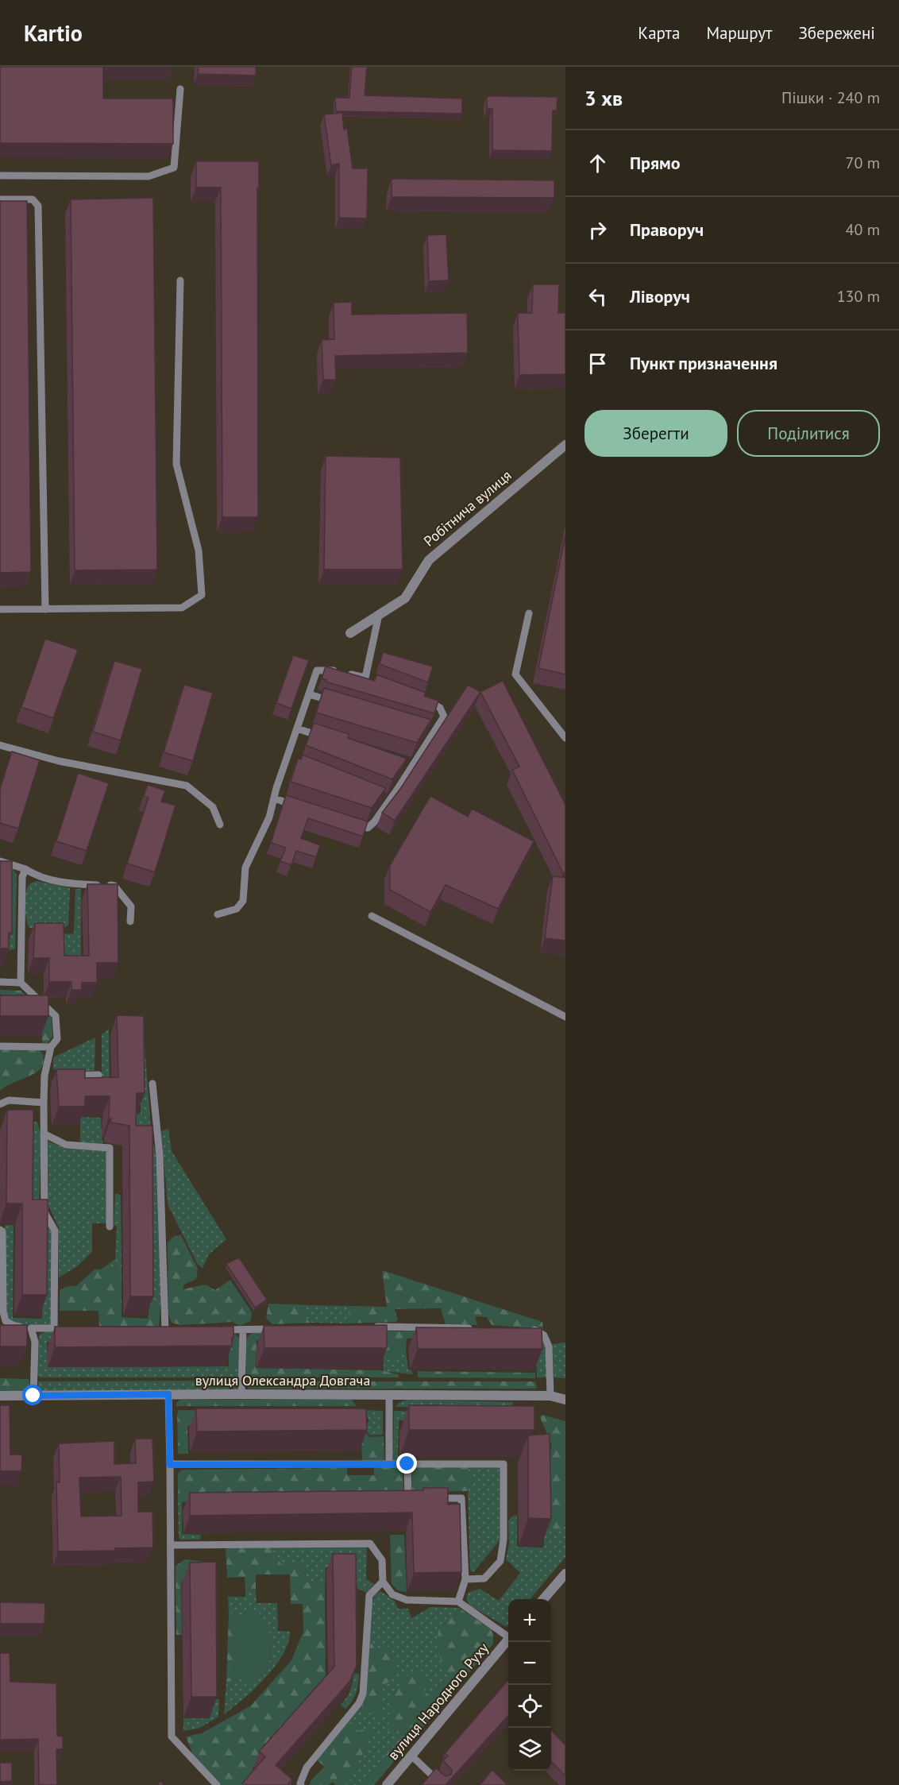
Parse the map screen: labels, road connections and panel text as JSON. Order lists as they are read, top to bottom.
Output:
{
  "streets": {
    "street": ["Робітнича вулиця", "вулиця Олександра Довгача", "вулиця Народного Руху"]
  },
  "page": {
    "header": "Kartio",
    "nav": ["Карта", "Маршрут", "Збережені"],
    "heading": ["3 хв", "Пішки · 240 m"],
    "list": [
      ["Прямо", "70 m"],
      ["Праворуч", "40 m"],
      ["Ліворуч", "130 m"],
      "Пункт призначення"
    ],
    "buttons": ["Зберегти", "Поділитися"],
    "map_buttons": ["+", "−"]
  }
}
